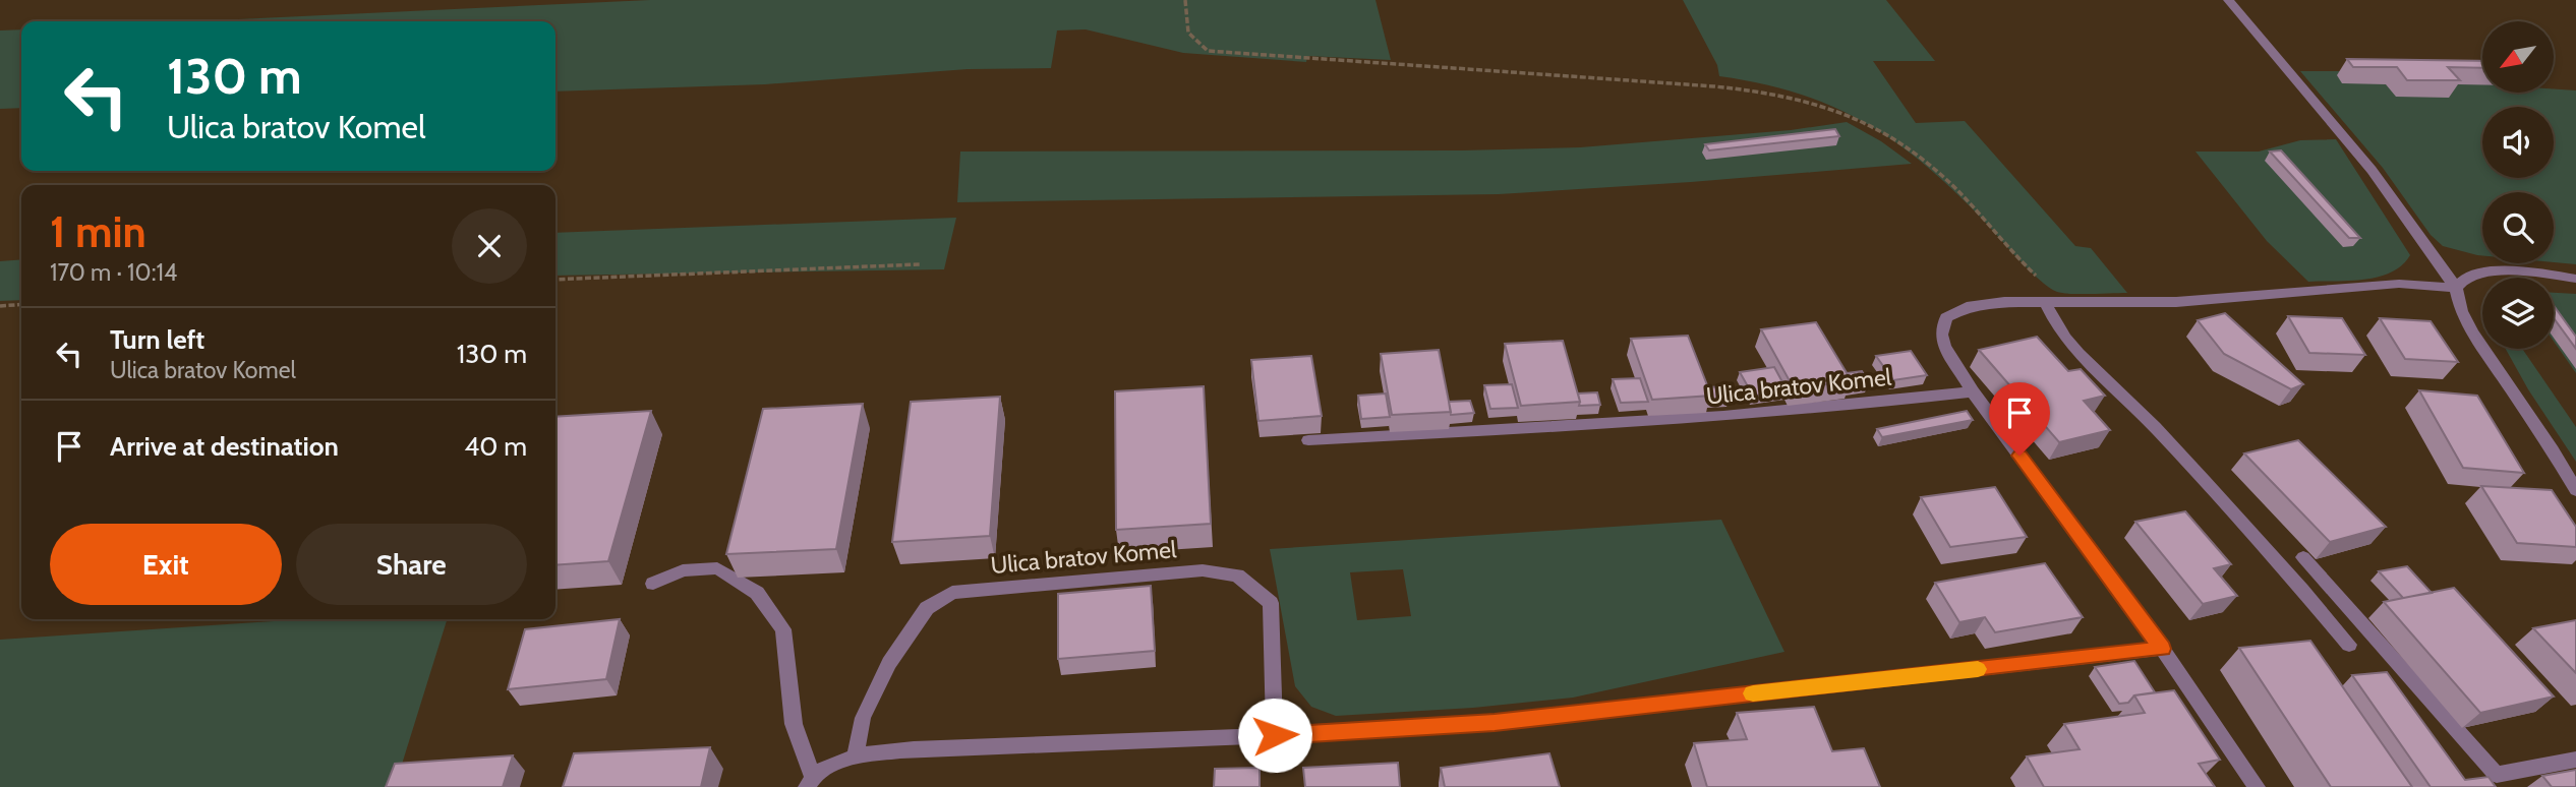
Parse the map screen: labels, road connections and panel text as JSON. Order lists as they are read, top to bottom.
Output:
{
  "streets": {
    "street": ["Ulica bratov Komel"]
  },
  "north": "bottom left",
  "page": {
    "turn": ["130 m", "Ulica bratov Komel"],
    "heading": ["1 min", "170 m · 10:14"],
    "list": [
      {
        "name": "Turn left",
        "note": "Ulica bratov Komel",
        "value": "130 m"
      },
      {
        "name": "Arrive at destination",
        "value": "40 m"
      }
    ],
    "buttons": ["Exit", "Share"]
  }
}
